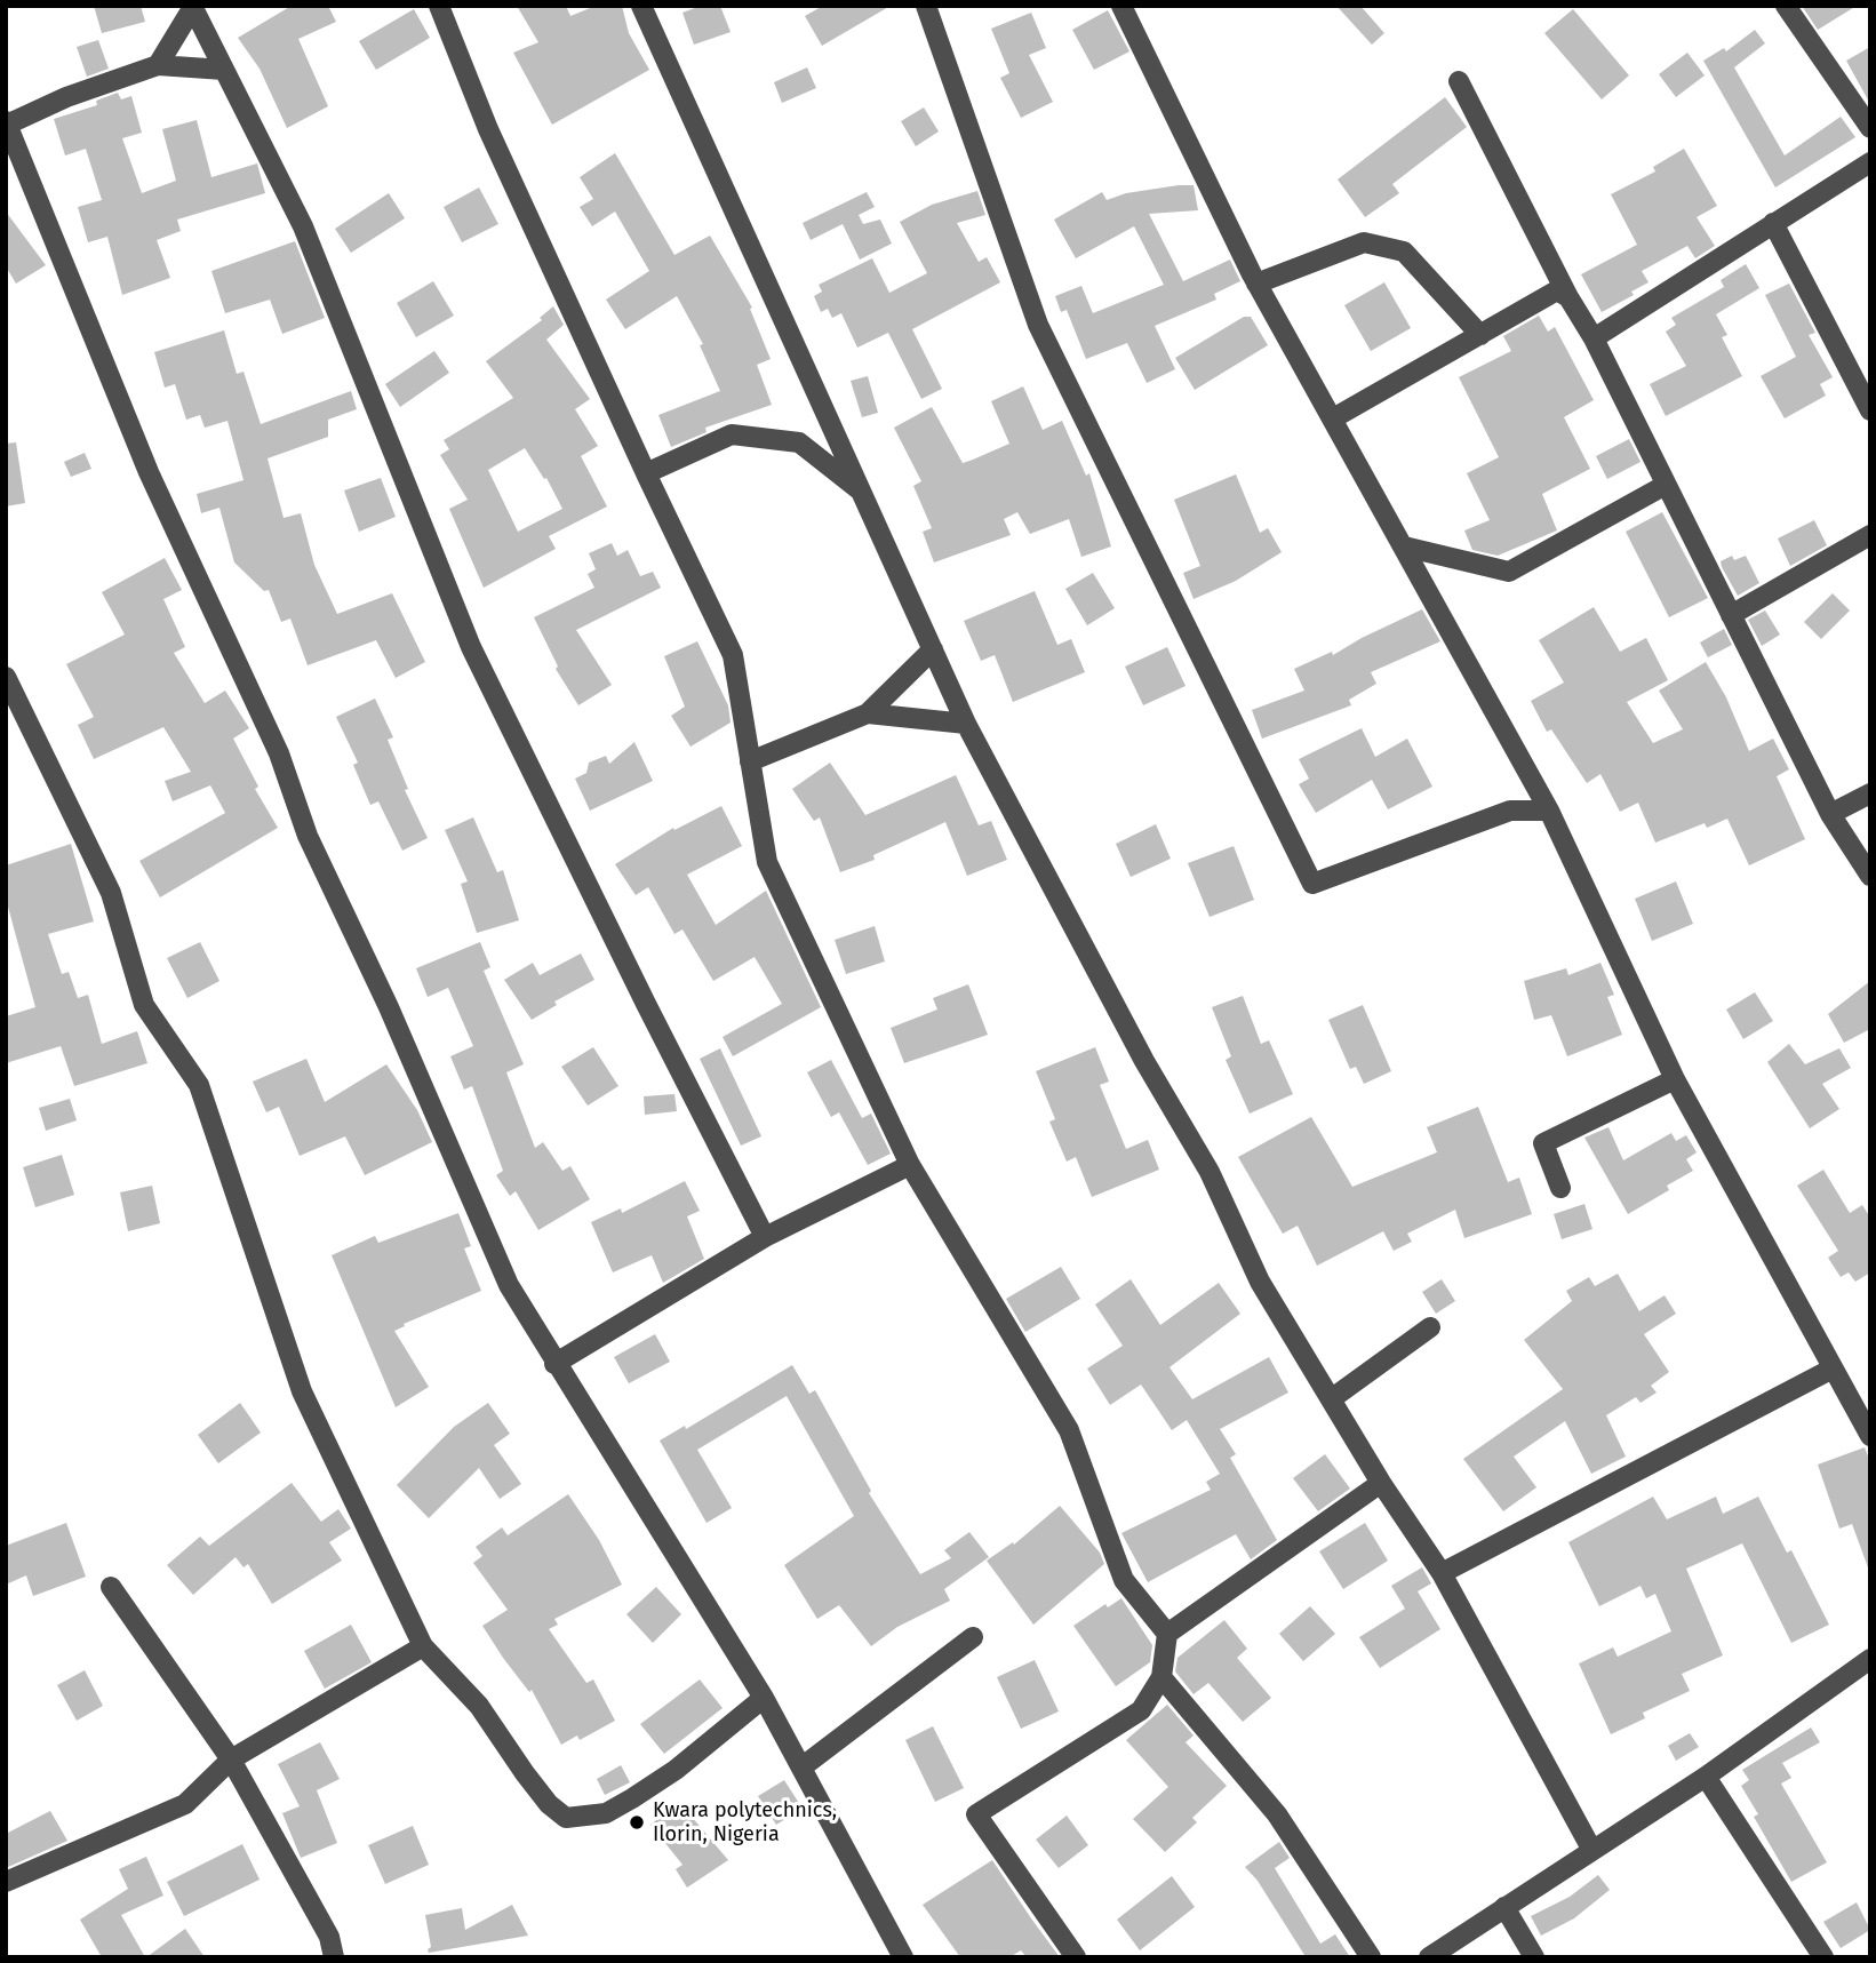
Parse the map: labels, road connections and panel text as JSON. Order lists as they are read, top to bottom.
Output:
{
  "places": ["Kwara polytechnics, Ilorin, Nigeria"]
}
